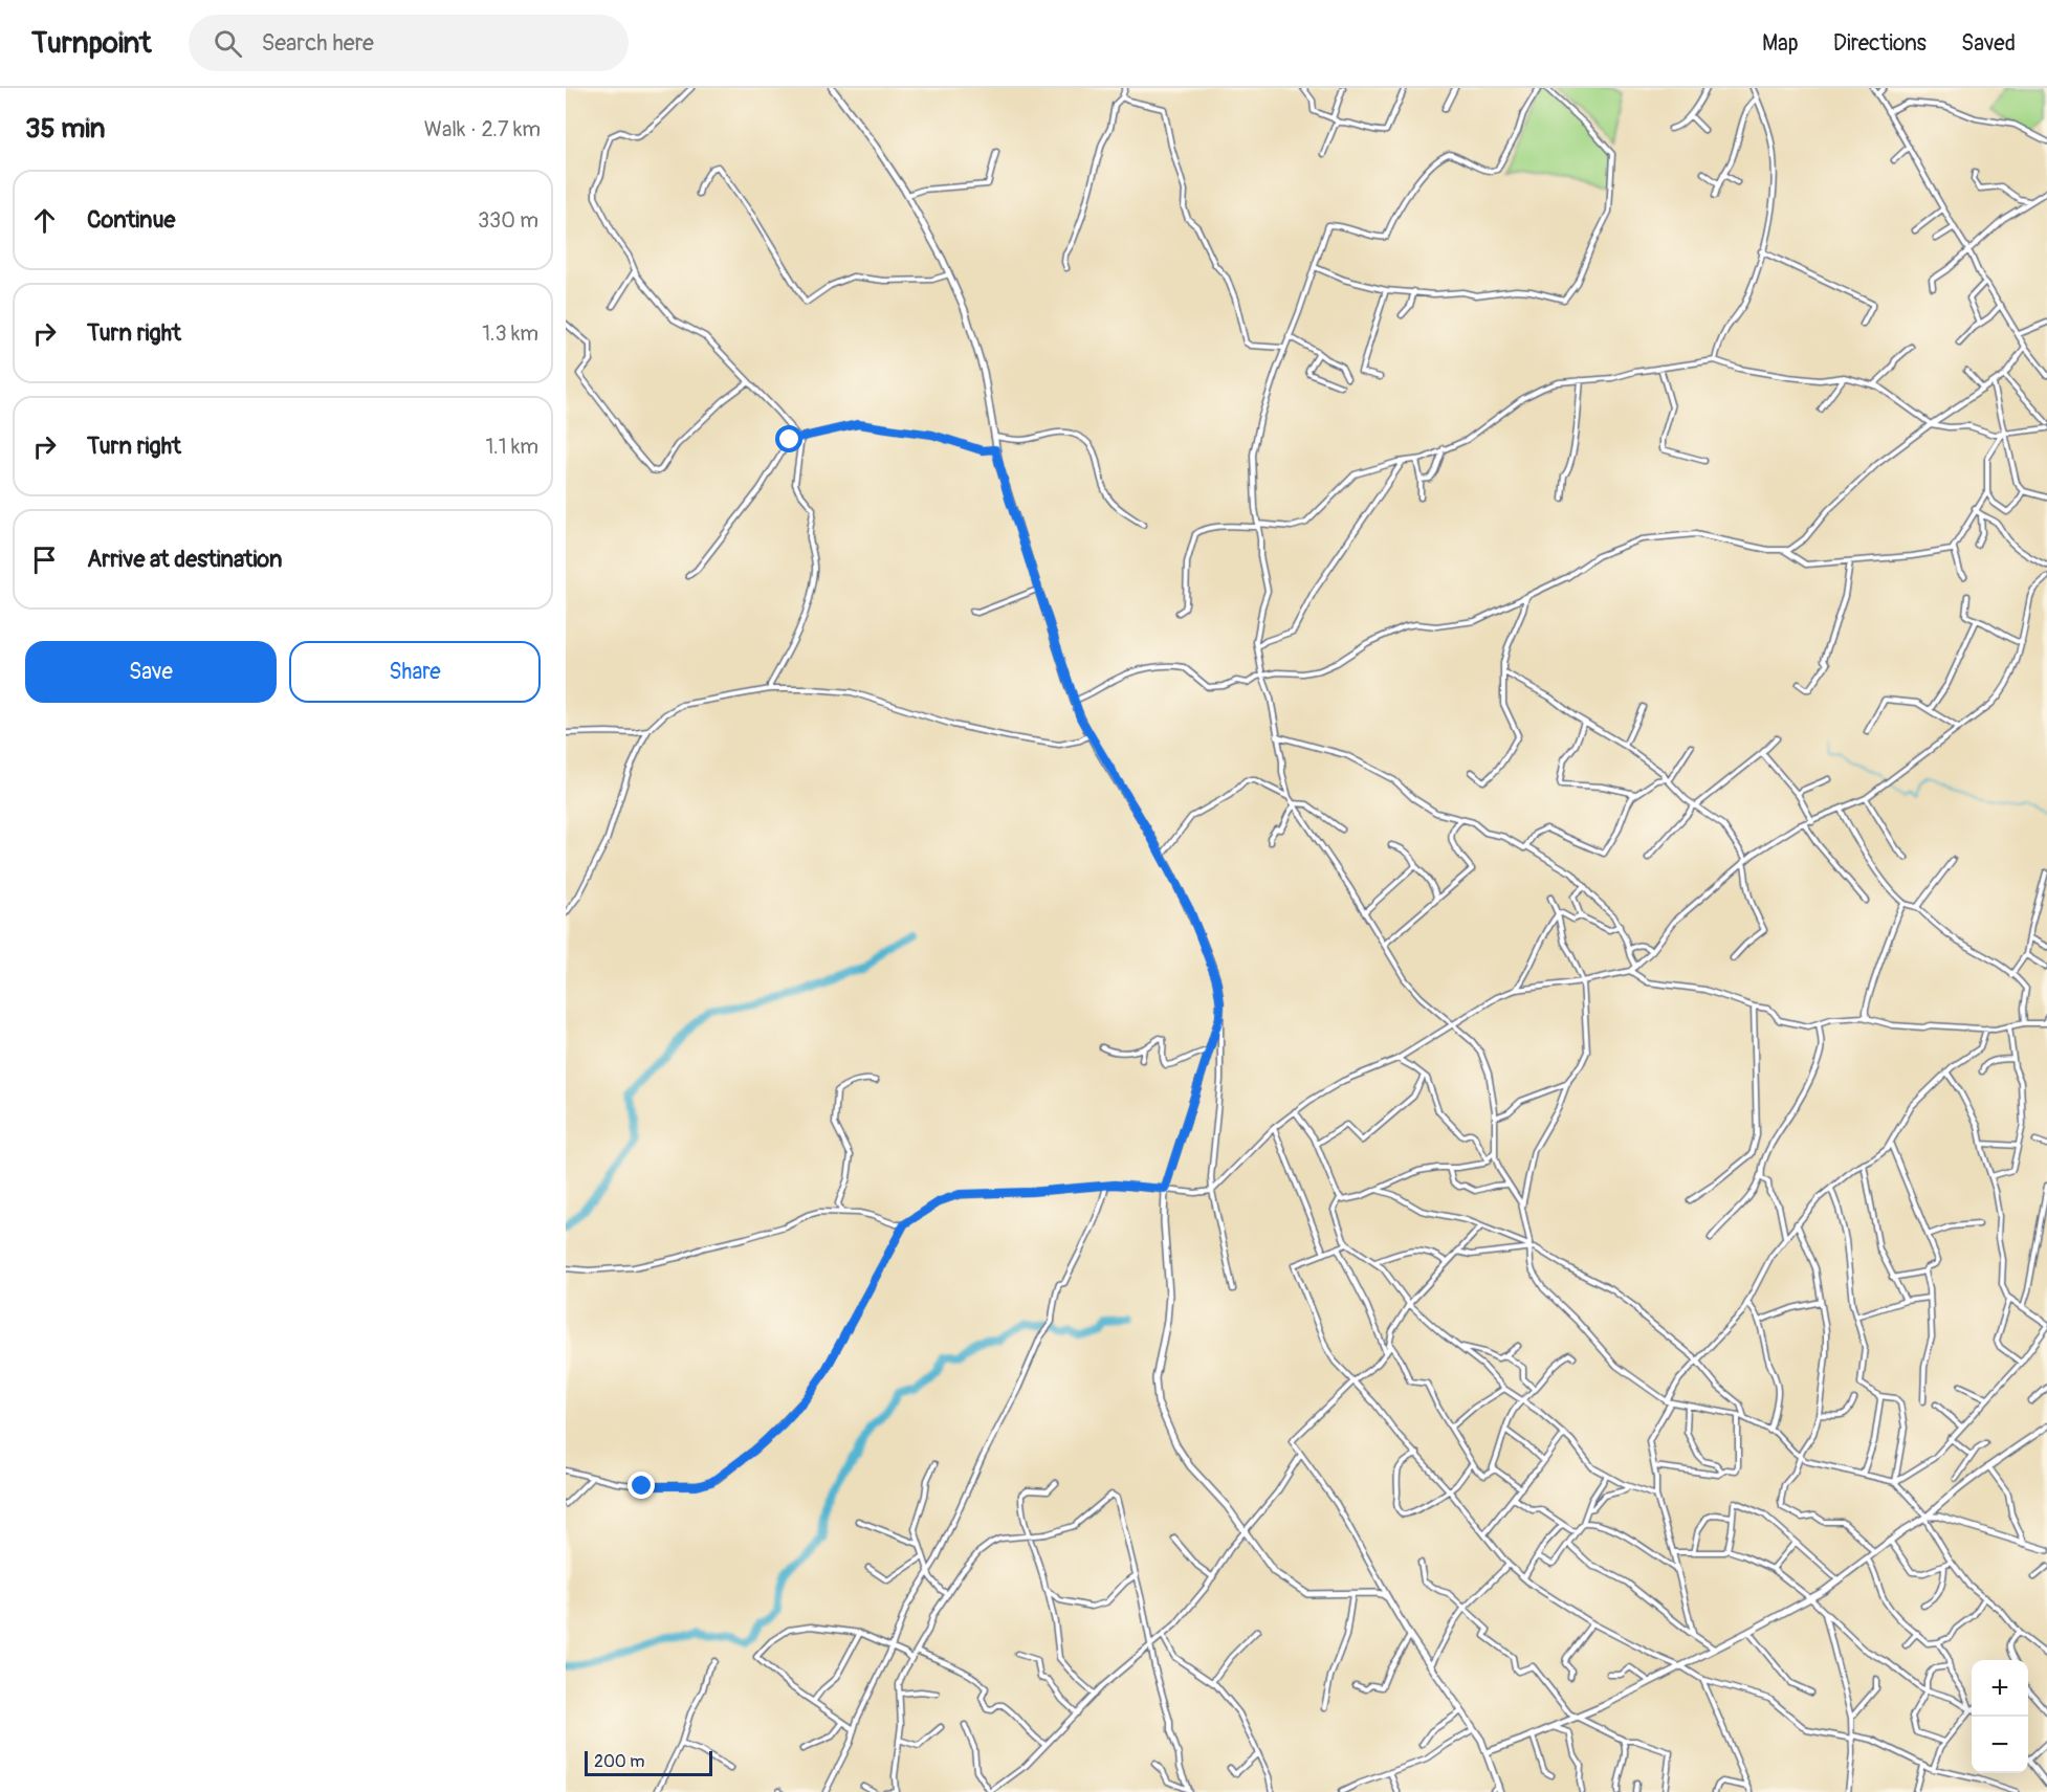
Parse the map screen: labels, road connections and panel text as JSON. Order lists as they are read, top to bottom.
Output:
{
  "scale_bar": "200 m",
  "page": {
    "header": "Turnpoint",
    "search": "Search here",
    "nav": ["Map", "Directions", "Saved"],
    "heading": ["35 min", "Walk · 2.7 km"],
    "list": [
      ["Continue", "330 m"],
      ["Turn right", "1.3 km"],
      ["Turn right", "1.1 km"],
      "Arrive at destination"
    ],
    "buttons": ["Save", "Share"],
    "map_buttons": ["+", "−"],
    "scale": "200 m"
  }
}
